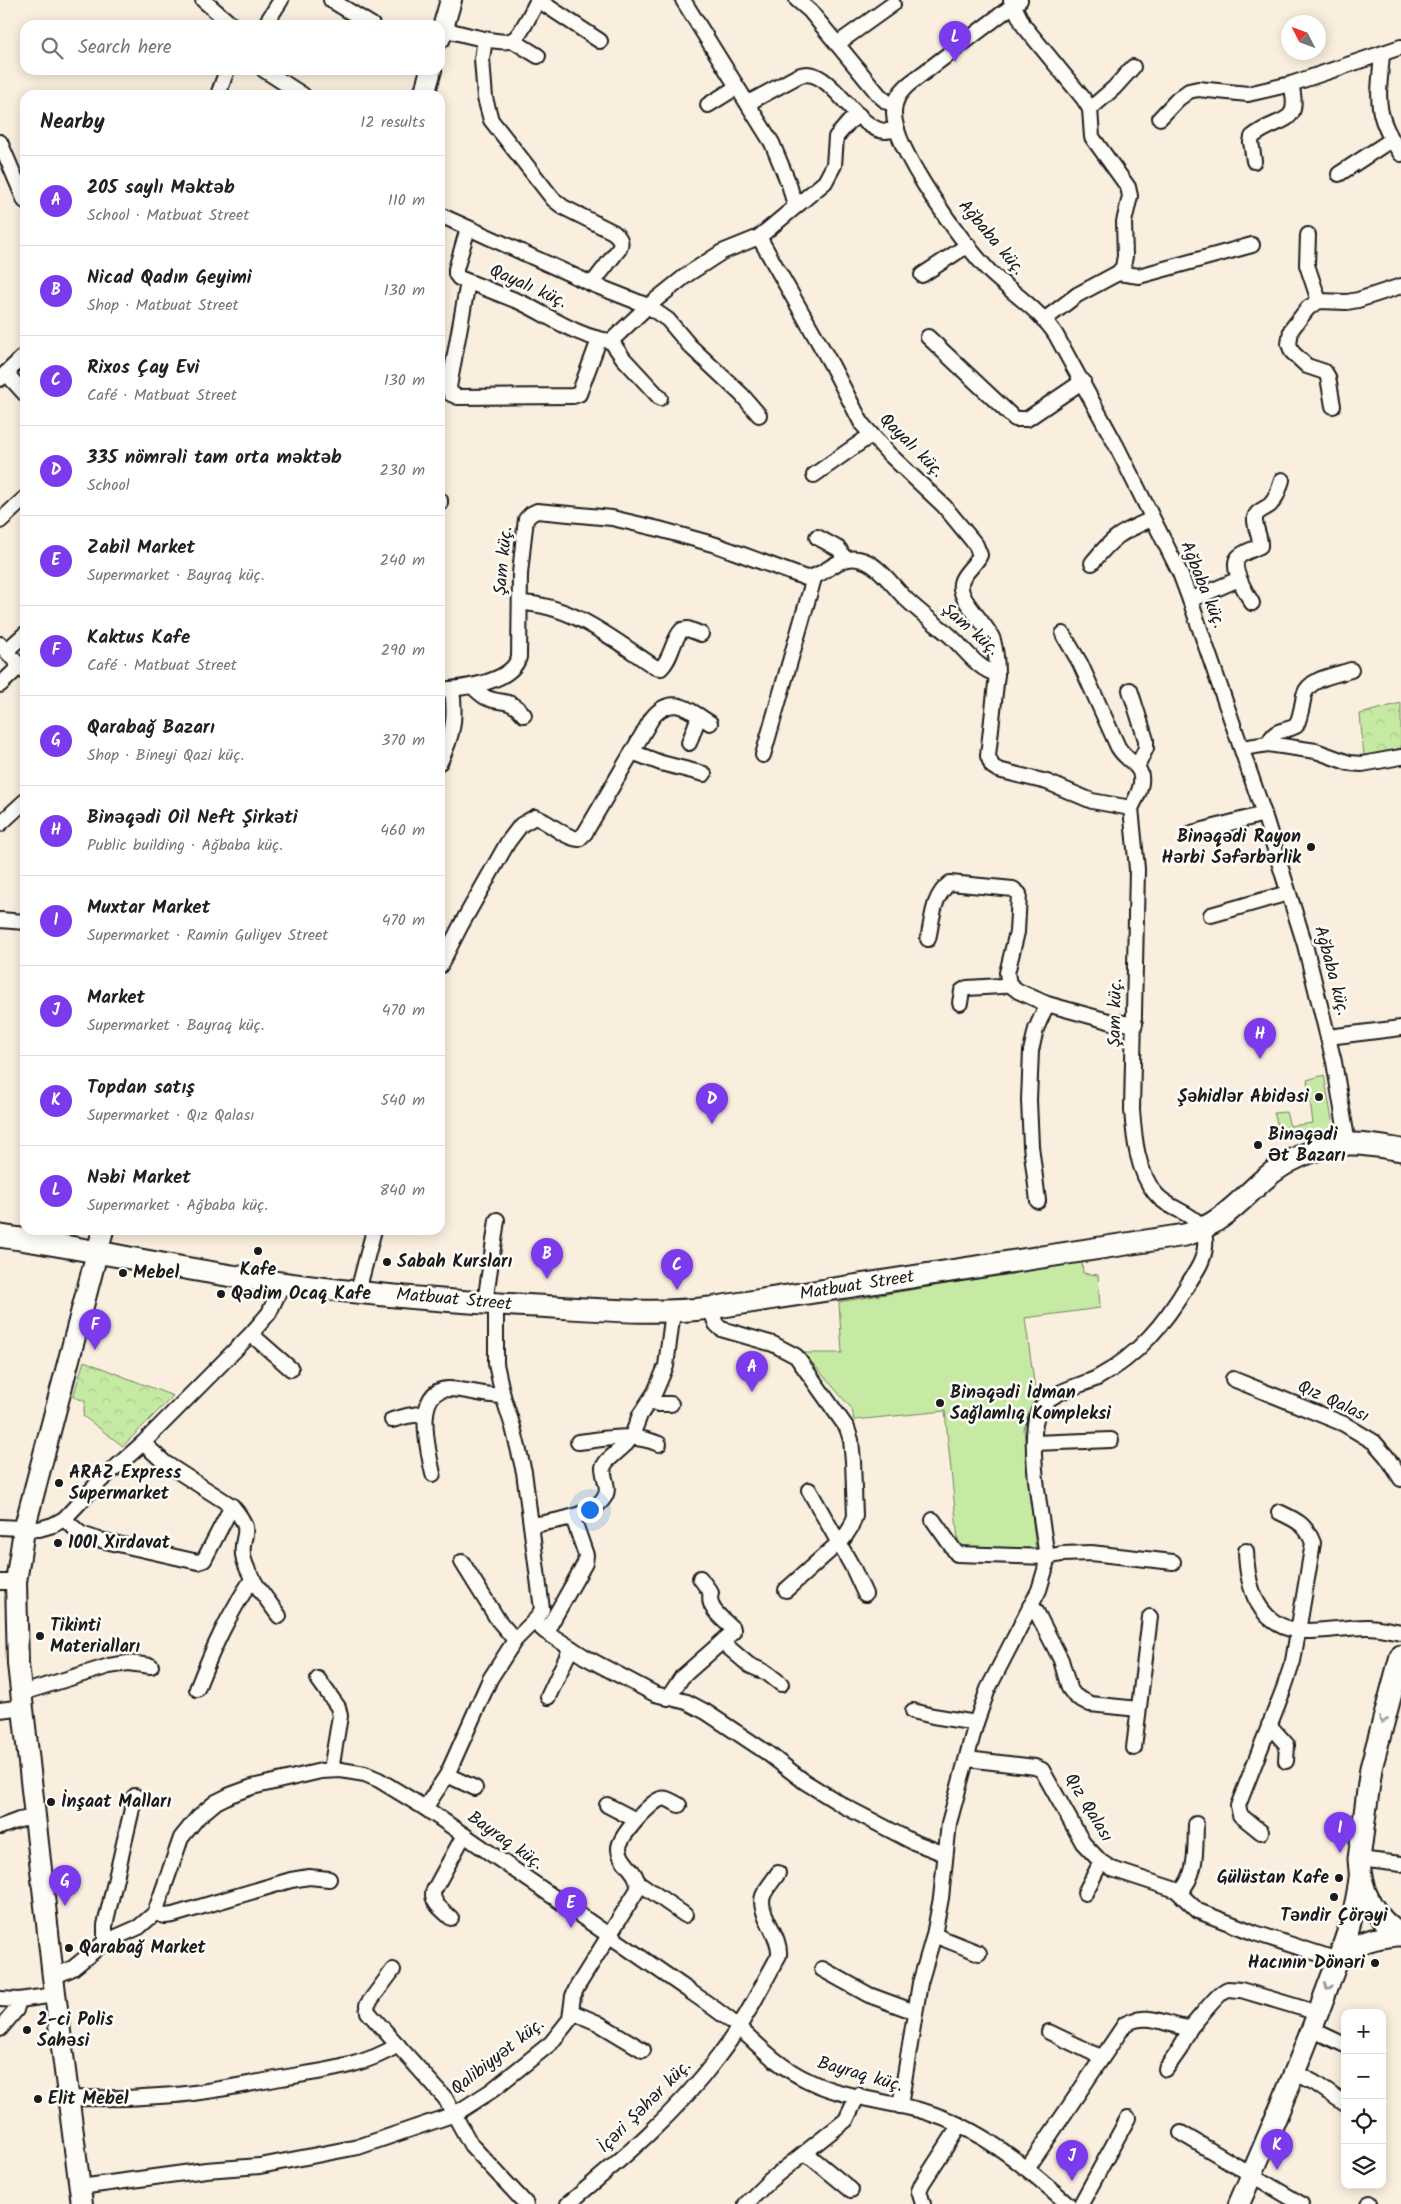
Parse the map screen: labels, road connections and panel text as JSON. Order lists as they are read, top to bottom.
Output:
{
  "streets": {
    "main road": ["Matbuat Street"],
    "street": [
      "Ağbaba küç.",
      "Qayalı küç.",
      "Şam küç.",
      "Qız Qalası",
      "Bayraq küç.",
      "Qalibiyyət küç.",
      "İçəri Şəhər küç."
    ]
  },
  "crossings": [
    ["Ağbaba küç.", "Matbuat Street"],
    ["Qayalı küç.", "Şam küç."],
    ["Şam küç.", "Matbuat Street"],
    ["Bayraq küç.", "Qalibiyyət küç."],
    ["Bayraq küç.", "İçəri Şəhər küç."]
  ],
  "places": [
    "Binəqədi Rayon Hərbi Səfərbərlik",
    "Şəhidlər Abidəsi",
    "Binəqədi Ət Bazarı",
    "Kafe",
    "Sabah Kursları",
    "Mebel",
    "Qədim Ocaq Kafe",
    "Binəqədi İdman Sağlamlıq Kompleksi",
    "ARAZ Express Supermarket",
    "1001 Xırdavat",
    "Tikinti Materialları",
    "İnşaat Malları",
    "Gülüstan Kafe",
    "Təndir Çörəyi",
    "Qarabağ Market",
    "Hacının Dönəri",
    "2-ci Polis Sahəsi",
    "Elit Mebel"
  ],
  "north": "top left",
  "page": {
    "search": "Search here",
    "pins": [
      "L",
      "H",
      "D",
      "B",
      "C",
      "F",
      "A",
      "I",
      "G",
      "E",
      "K",
      "J"
    ],
    "heading": ["Nearby", "12 results"],
    "list": [
      {
        "mark": "A",
        "name": "205 saylı Məktəb",
        "note": "School · Matbuat Street",
        "value": "110 m"
      },
      {
        "mark": "B",
        "name": "Nicad Qadın Geyimi",
        "note": "Shop · Matbuat Street",
        "value": "130 m"
      },
      {
        "mark": "C",
        "name": "Rixos Çay Evi",
        "note": "Café · Matbuat Street",
        "value": "130 m"
      },
      {
        "mark": "D",
        "name": "335 nömrəli tam orta məktəb",
        "note": "School",
        "value": "230 m"
      },
      {
        "mark": "E",
        "name": "Zabil Market",
        "note": "Supermarket · Bayraq küç.",
        "value": "240 m"
      },
      {
        "mark": "F",
        "name": "Kaktus Kafe",
        "note": "Café · Matbuat Street",
        "value": "290 m"
      },
      {
        "mark": "G",
        "name": "Qarabağ Bazarı",
        "note": "Shop · Bineyi Qazi küç.",
        "value": "370 m"
      },
      {
        "mark": "H",
        "name": "Binəqədi Oil Neft Şirkəti",
        "note": "Public building · Ağbaba küç.",
        "value": "460 m"
      },
      {
        "mark": "I",
        "name": "Muxtar Market",
        "note": "Supermarket · Ramin Guliyev Street",
        "value": "470 m"
      },
      {
        "mark": "J",
        "name": "Market",
        "note": "Supermarket · Bayraq küç.",
        "value": "470 m"
      },
      {
        "mark": "K",
        "name": "Topdan satış",
        "note": "Supermarket · Qız Qalası",
        "value": "540 m"
      },
      {
        "mark": "L",
        "name": "Nəbi Market",
        "note": "Supermarket · Ağbaba küç.",
        "value": "840 m"
      }
    ],
    "map_buttons": ["+", "−"]
  }
}
